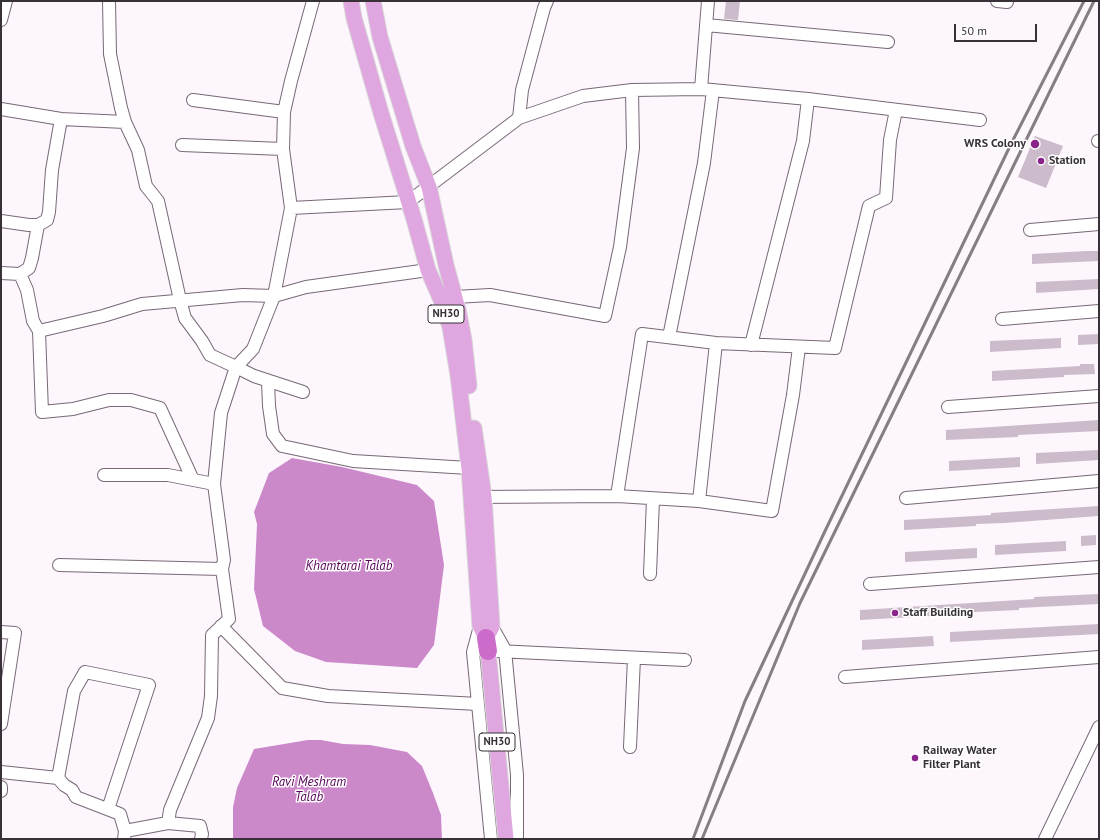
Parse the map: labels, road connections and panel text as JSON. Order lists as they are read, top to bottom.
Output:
{
  "streets": {
    "main road": ["NH30"]
  },
  "water": ["Khamtarai Talab", "Ravi Meshram Talab"],
  "places": [
    "WRS Colony",
    "Station",
    "Staff Building",
    "Railway Water Filter Plant"
  ],
  "scale_bar": "50 m"
}
